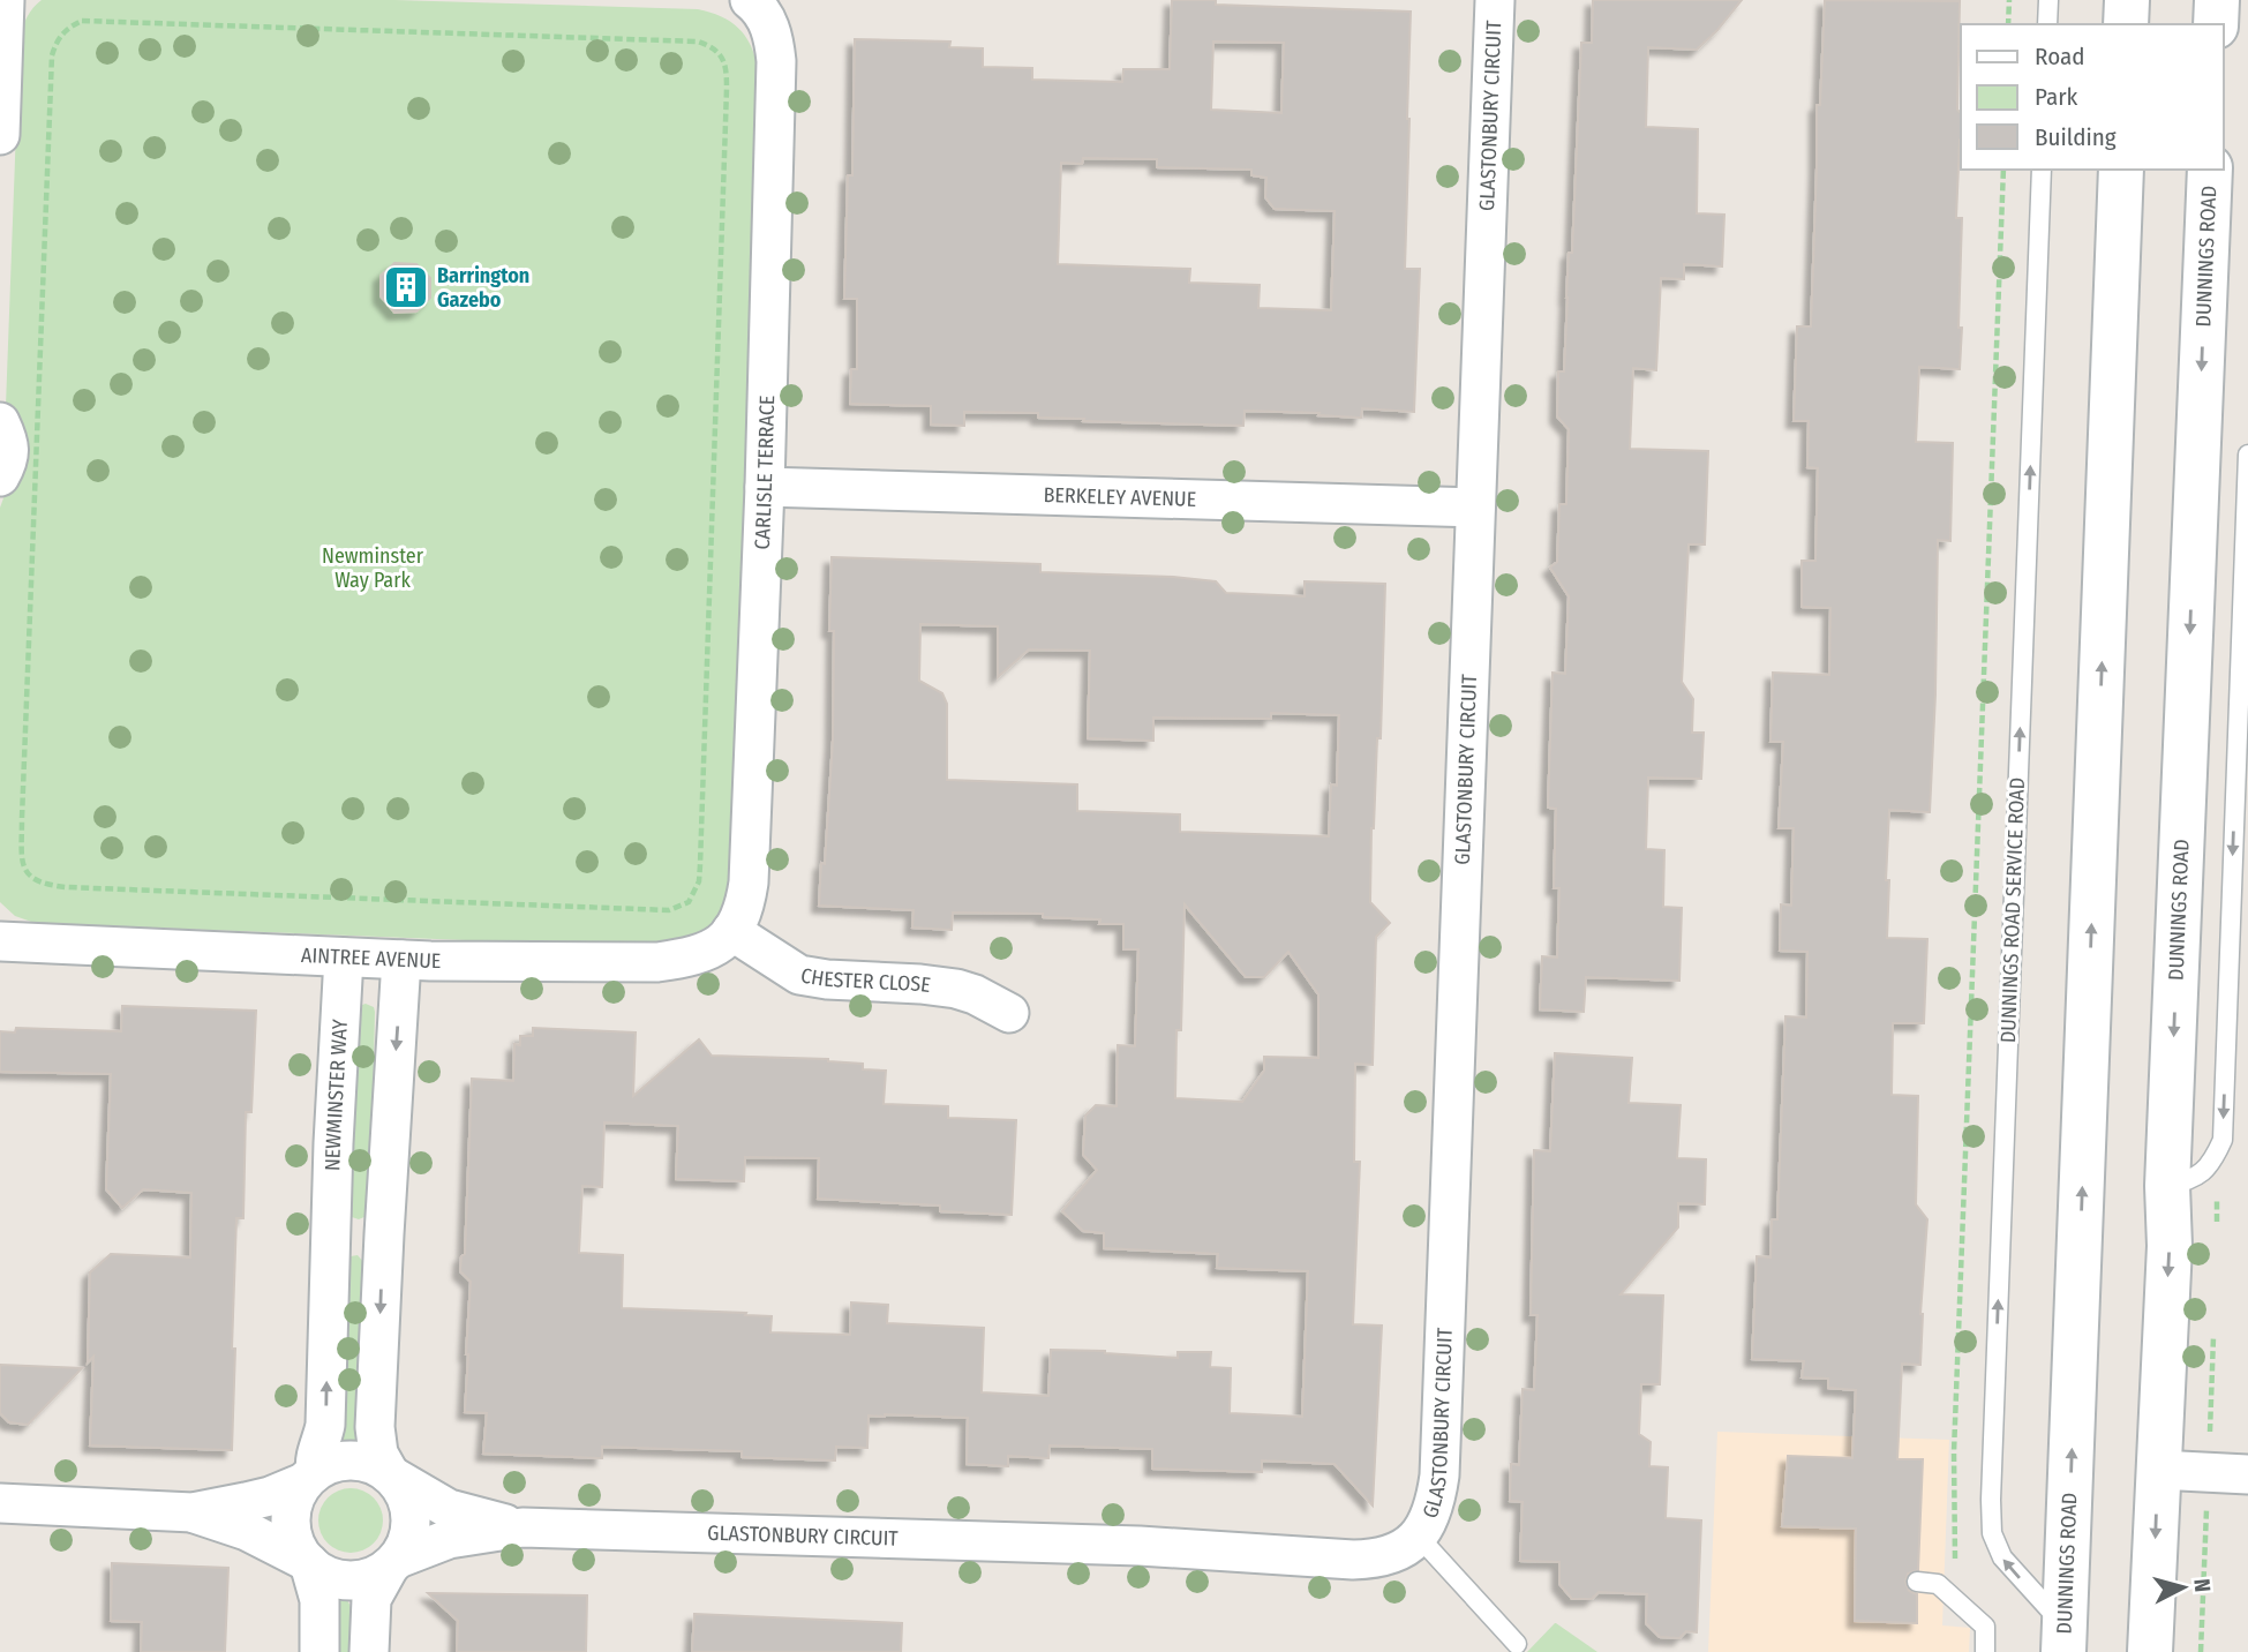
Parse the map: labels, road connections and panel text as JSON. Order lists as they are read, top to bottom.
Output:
{
  "streets": {
    "main road": ["DUNNINGS ROAD"],
    "street": [
      "GLASTONBURY CIRCUIT",
      "CARLISLE TERRACE",
      "BERKELEY AVENUE",
      "AINTREE AVENUE",
      "CHESTER CLOSE",
      "NEWMINSTER WAY"
    ],
    "lane": ["DUNNINGS ROAD SERVICE ROAD"]
  },
  "crossings": [
    ["GLASTONBURY CIRCUIT", "BERKELEY AVENUE"],
    ["GLASTONBURY CIRCUIT", "NEWMINSTER WAY"],
    ["DUNNINGS ROAD", "DUNNINGS ROAD SERVICE ROAD"],
    ["CARLISLE TERRACE", "BERKELEY AVENUE"],
    ["CARLISLE TERRACE", "AINTREE AVENUE"],
    ["CARLISLE TERRACE", "CHESTER CLOSE"],
    ["AINTREE AVENUE", "CHESTER CLOSE"],
    ["AINTREE AVENUE", "NEWMINSTER WAY"]
  ],
  "one_way": ["DUNNINGS ROAD SERVICE ROAD"],
  "parks": ["Newminster Way Park"],
  "places": {
    "building": ["Barrington Gazebo"]
  },
  "legend": ["Road", "Park", "Building"],
  "north": "right"
}
